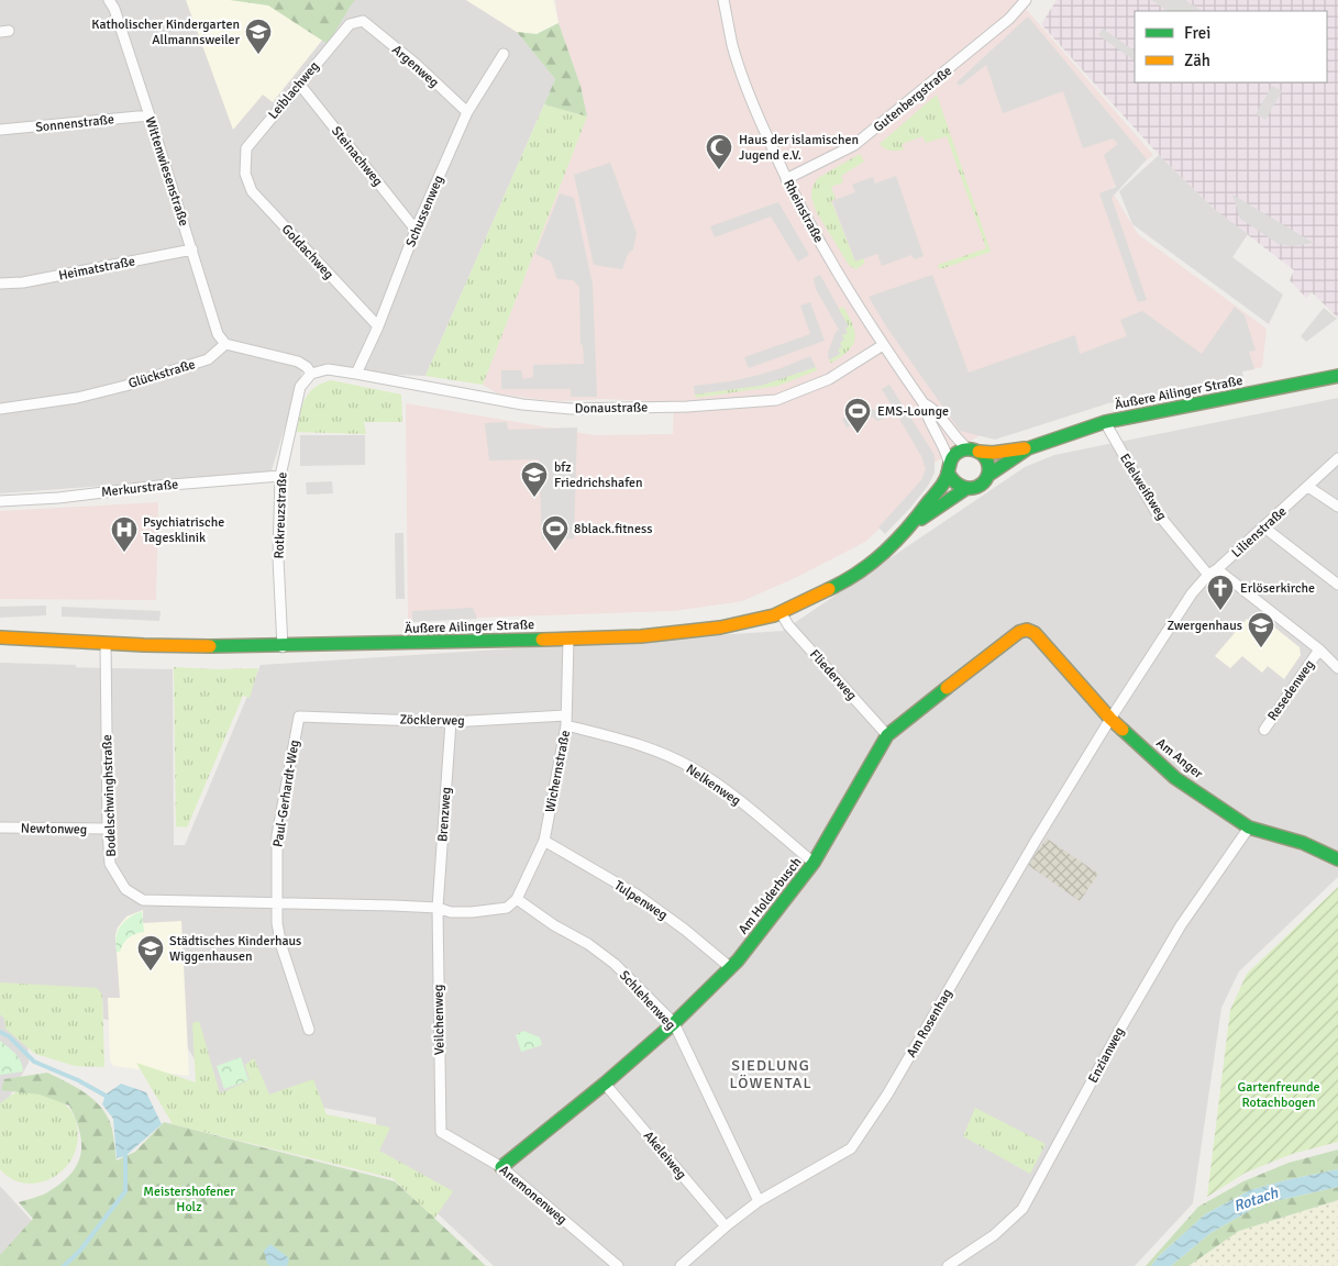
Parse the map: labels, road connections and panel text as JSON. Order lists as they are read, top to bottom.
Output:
{
  "streets": {
    "main road": ["Äußere Ailinger Straße", "Am Anger", "Am Holderbusch"],
    "street": [
      "Argenweg",
      "Leiblachweg",
      "Gutenbergstraße",
      "Sonnenstraße",
      "Steinachweg",
      "Wittenwiesenstraße",
      "Schussenweg",
      "Rheinstraße",
      "Goldachweg",
      "Heimatstraße",
      "Glückstraße",
      "Donaustraße",
      "Edelweißweg",
      "Merkurstraße",
      "Rotkreuzstraße",
      "Lilienstraße",
      "Fliederweg",
      "Resedenweg",
      "Zöcklerweg",
      "Wichernstraße",
      "Nelkenweg",
      "Paul-Gerhardt-Weg",
      "Bodelschwinghstraße",
      "Brenzweg",
      "Newtonweg",
      "Tulpenweg",
      "Schlehenweg",
      "Veilchenweg",
      "Am Rosenhag",
      "Enzianweg",
      "Akeleiweg",
      "Anemonenweg"
    ]
  },
  "crossings": [
    ["Argenweg", "Leiblachweg"],
    ["Argenweg", "Schussenweg"],
    ["Leiblachweg", "Steinachweg"],
    ["Leiblachweg", "Goldachweg"],
    ["Gutenbergstraße", "Rheinstraße"],
    ["Sonnenstraße", "Wittenwiesenstraße"],
    ["Steinachweg", "Schussenweg"],
    ["Wittenwiesenstraße", "Heimatstraße"],
    ["Wittenwiesenstraße", "Glückstraße"],
    ["Schussenweg", "Goldachweg"],
    ["Schussenweg", "Donaustraße"],
    ["Rheinstraße", "Äußere Ailinger Straße"],
    ["Rheinstraße", "Donaustraße"],
    ["Äußere Ailinger Straße", "Edelweißweg"],
    ["Äußere Ailinger Straße", "Rotkreuzstraße"],
    ["Äußere Ailinger Straße", "Fliederweg"],
    ["Äußere Ailinger Straße", "Wichernstraße"],
    ["Äußere Ailinger Straße", "Bodelschwinghstraße"],
    ["Donaustraße", "Rotkreuzstraße"],
    ["Edelweißweg", "Lilienstraße"],
    ["Edelweißweg", "Resedenweg"],
    ["Merkurstraße", "Rotkreuzstraße"],
    ["Lilienstraße", "Resedenweg"],
    ["Lilienstraße", "Am Anger"],
    ["Lilienstraße", "Am Rosenhag"],
    ["Fliederweg", "Am Holderbusch"],
    ["Zöcklerweg", "Wichernstraße"],
    ["Zöcklerweg", "Nelkenweg"],
    ["Zöcklerweg", "Paul-Gerhardt-Weg"],
    ["Zöcklerweg", "Brenzweg"],
    ["Am Anger", "Am Holderbusch"],
    ["Am Anger", "Am Rosenhag"],
    ["Am Anger", "Enzianweg"],
    ["Wichernstraße", "Nelkenweg"],
    ["Wichernstraße", "Bodelschwinghstraße"],
    ["Wichernstraße", "Tulpenweg"],
    ["Wichernstraße", "Schlehenweg"],
    ["Nelkenweg", "Am Holderbusch"],
    ["Paul-Gerhardt-Weg", "Bodelschwinghstraße"],
    ["Bodelschwinghstraße", "Brenzweg"],
    ["Bodelschwinghstraße", "Newtonweg"],
    ["Bodelschwinghstraße", "Schlehenweg"],
    ["Bodelschwinghstraße", "Veilchenweg"],
    ["Brenzweg", "Veilchenweg"],
    ["Am Holderbusch", "Tulpenweg"],
    ["Am Holderbusch", "Schlehenweg"],
    ["Am Holderbusch", "Akeleiweg"],
    ["Am Holderbusch", "Anemonenweg"],
    ["Schlehenweg", "Am Rosenhag"],
    ["Veilchenweg", "Anemonenweg"],
    ["Am Rosenhag", "Akeleiweg"]
  ],
  "districts": ["SIEDLUNG LÖWENTAL"],
  "water": ["Rotach"],
  "parks": ["Gartenfreunde Rotachbogen", "Meistershofener Holz"],
  "places": {
    "school or university": [
      "Katholischer Kindergarten Allmannsweiler",
      "bfz Friedrichshafen",
      "Zwergenhaus",
      "Städtisches Kinderhaus Wiggenhausen"
    ],
    "mosque": ["Haus der islamischen Jugend e.V."],
    "sports": ["EMS-Lounge", "8black.fitness"],
    "hospital": ["Psychiatrische Tagesklinik"],
    "church": ["Erlöserkirche"]
  },
  "legend": ["Frei", "Zäh"]
}
